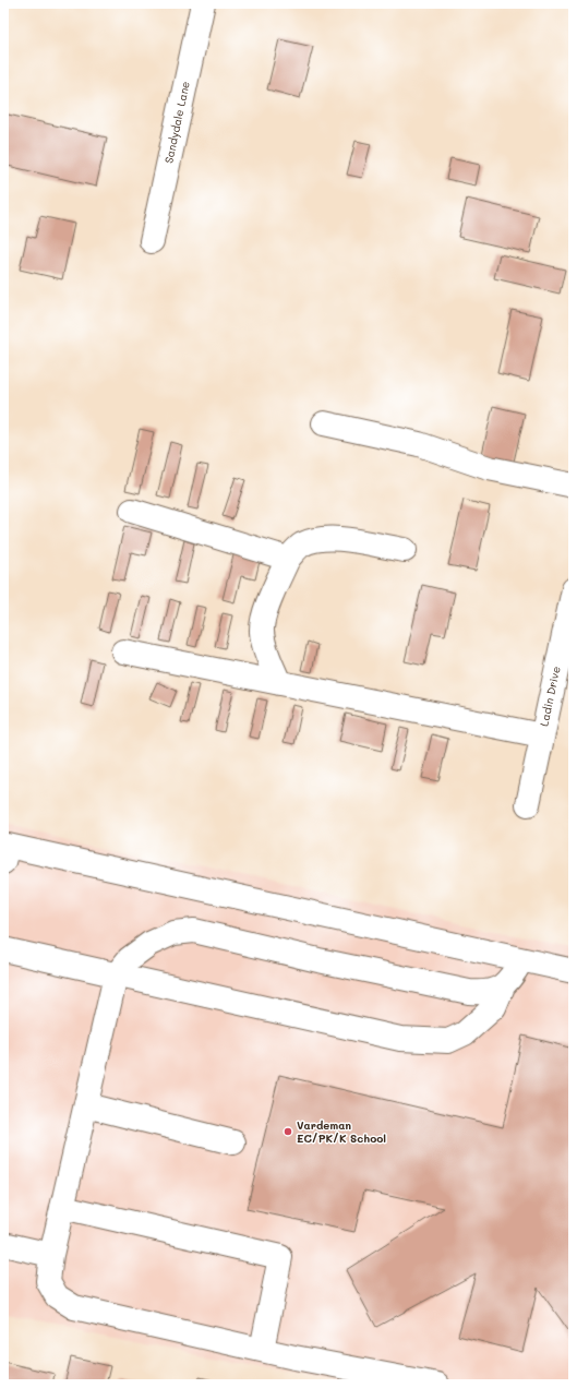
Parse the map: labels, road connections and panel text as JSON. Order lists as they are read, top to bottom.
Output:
{
  "streets": {
    "street": ["Sandydale Lane", "Ladin Drive"]
  },
  "places": ["Vardeman EC/PK/K School"]
}
